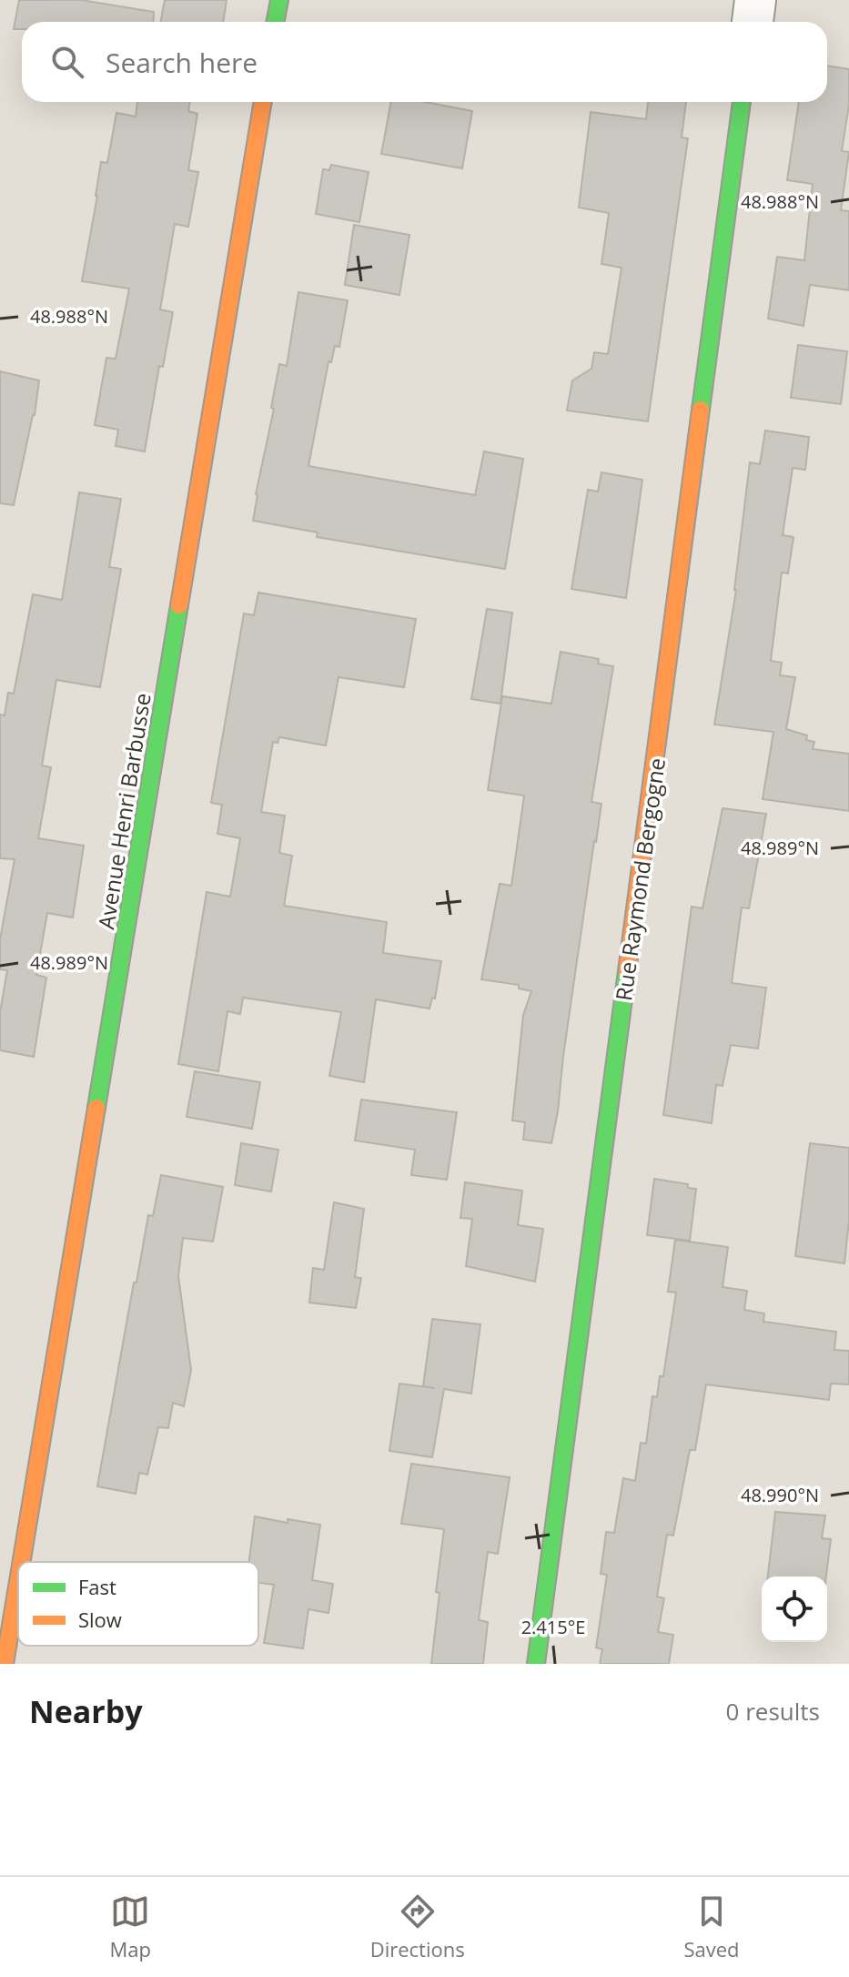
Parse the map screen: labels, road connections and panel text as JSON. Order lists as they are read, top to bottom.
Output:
{
  "streets": {
    "street": ["Avenue Henri Barbusse", "Rue Raymond Bergogne"]
  },
  "legend": ["Fast", "Slow"],
  "page": {
    "search": "Search here",
    "heading": ["Nearby", "0 results"],
    "nav": ["Map", "Directions", "Saved"]
  },
  "coordinates": [
    "48.988°N",
    "48.989°N",
    "48.990°N",
    "2.415°E"
  ]
}
